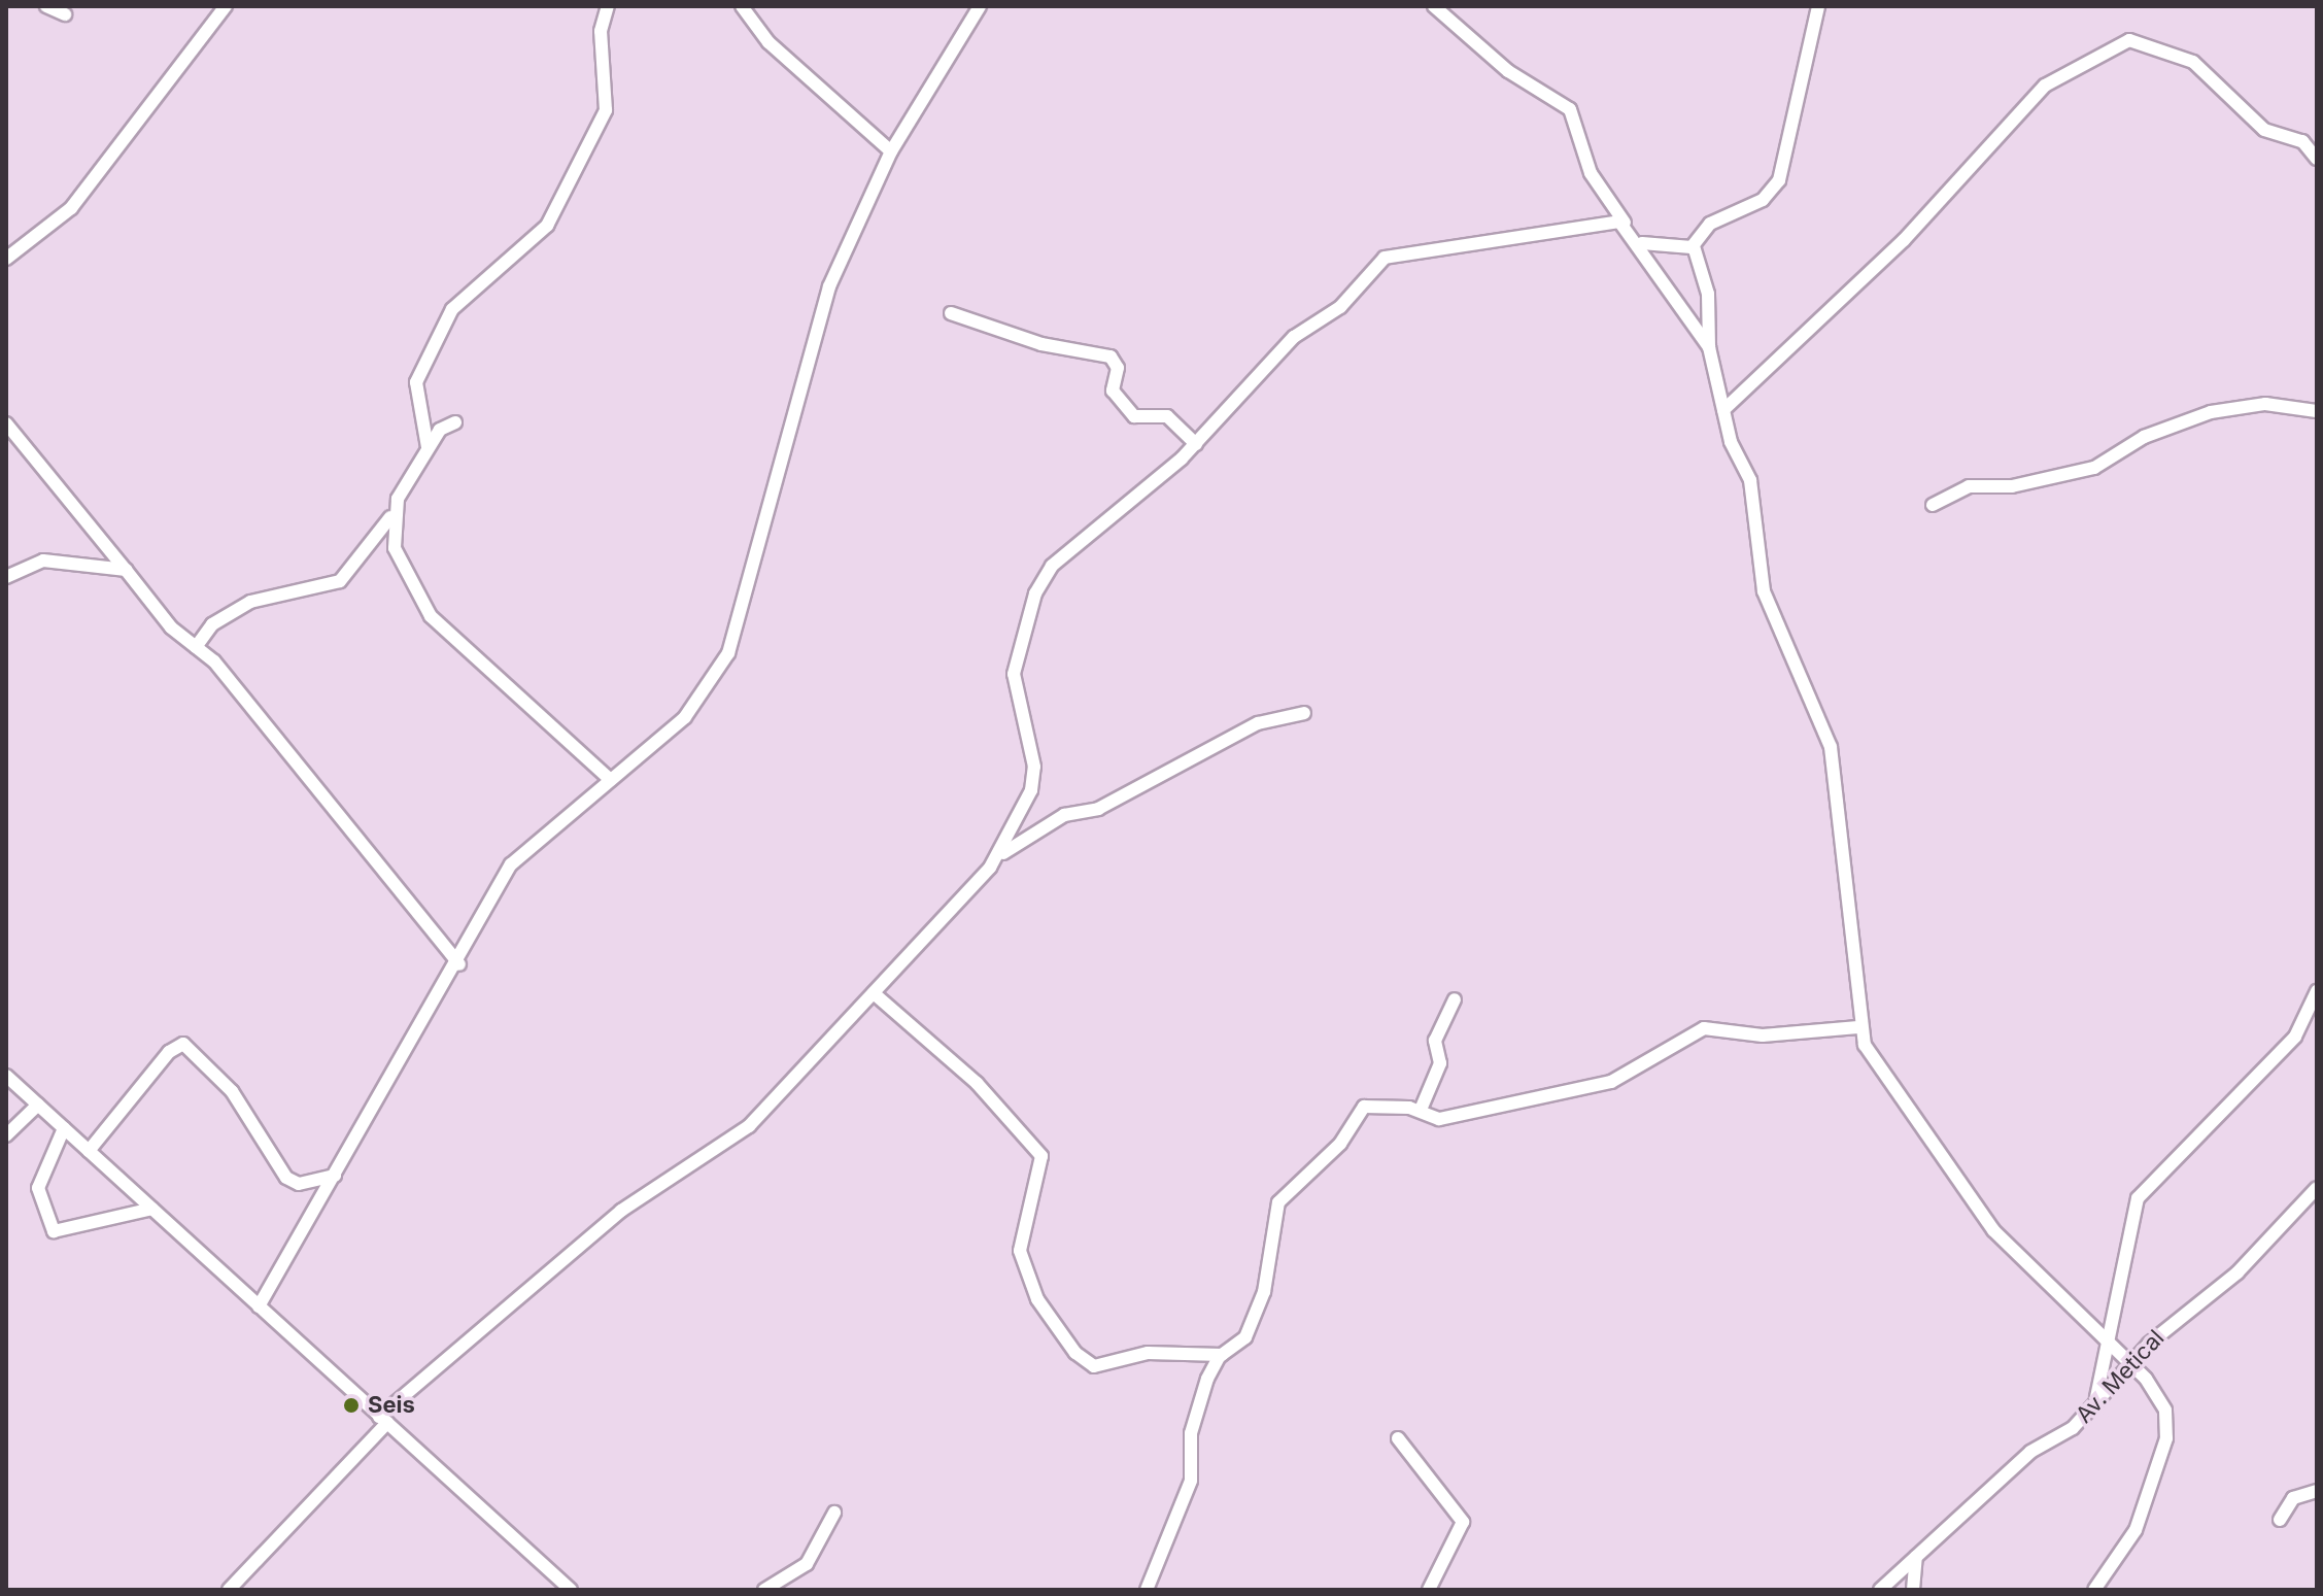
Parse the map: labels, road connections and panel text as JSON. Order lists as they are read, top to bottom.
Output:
{
  "streets": {
    "street": ["Av. Metical"]
  },
  "places": ["Seis"]
}
